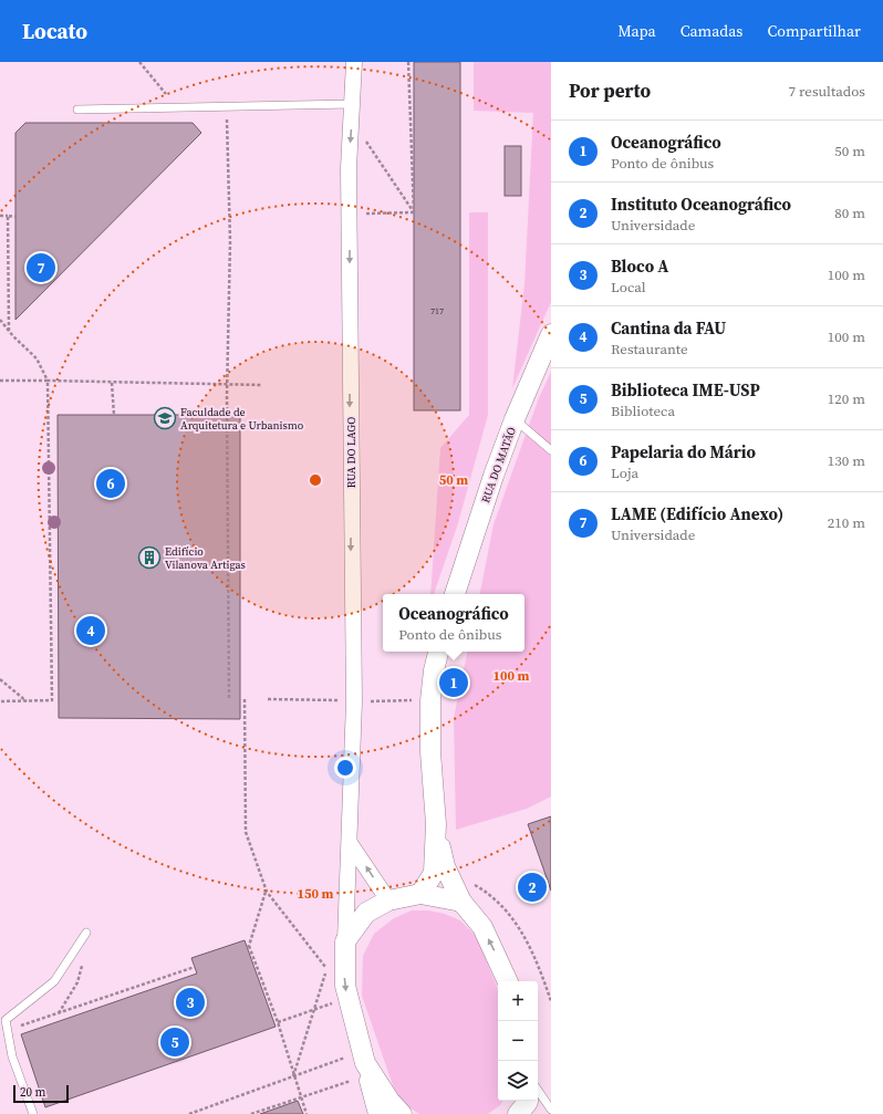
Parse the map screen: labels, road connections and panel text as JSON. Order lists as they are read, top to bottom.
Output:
{
  "streets": {
    "street": ["RUA DO LAGO", "RUA DO MATÃO"]
  },
  "one_way": ["RUA DO LAGO"],
  "places": {
    "school or university": ["Faculdade de Arquitetura e Urbanismo"],
    "building": ["Edifício Vilanova Artigas"]
  },
  "house_numbers": ["717"],
  "scale_bar": "20 m",
  "page": {
    "header": "Locato",
    "nav": ["Mapa", "Camadas", "Compartilhar"],
    "heading": ["Por perto", "7 resultados"],
    "list": [
      {
        "mark": "1",
        "name": "Oceanográfico",
        "note": "Ponto de ônibus",
        "value": "50 m"
      },
      {
        "mark": "2",
        "name": "Instituto Oceanográfico",
        "note": "Universidade",
        "value": "80 m"
      },
      {
        "mark": "3",
        "name": "Bloco A",
        "note": "Local",
        "value": "100 m"
      },
      {
        "mark": "4",
        "name": "Cantina da FAU",
        "note": "Restaurante",
        "value": "100 m"
      },
      {
        "mark": "5",
        "name": "Biblioteca IME-USP",
        "note": "Biblioteca",
        "value": "120 m"
      },
      {
        "mark": "6",
        "name": "Papelaria do Mário",
        "note": "Loja",
        "value": "130 m"
      },
      {
        "mark": "7",
        "name": "LAME (Edifício Anexo)",
        "note": "Universidade",
        "value": "210 m"
      }
    ],
    "pins": [
      "7",
      "6",
      "4",
      "1",
      "2",
      "3",
      "5"
    ],
    "popup": ["Oceanográfico", "Ponto de ônibus"],
    "map_buttons": ["+", "−"],
    "scale": "20 m"
  },
  "rings": ["50 m", "100 m", "150 m"]
}
